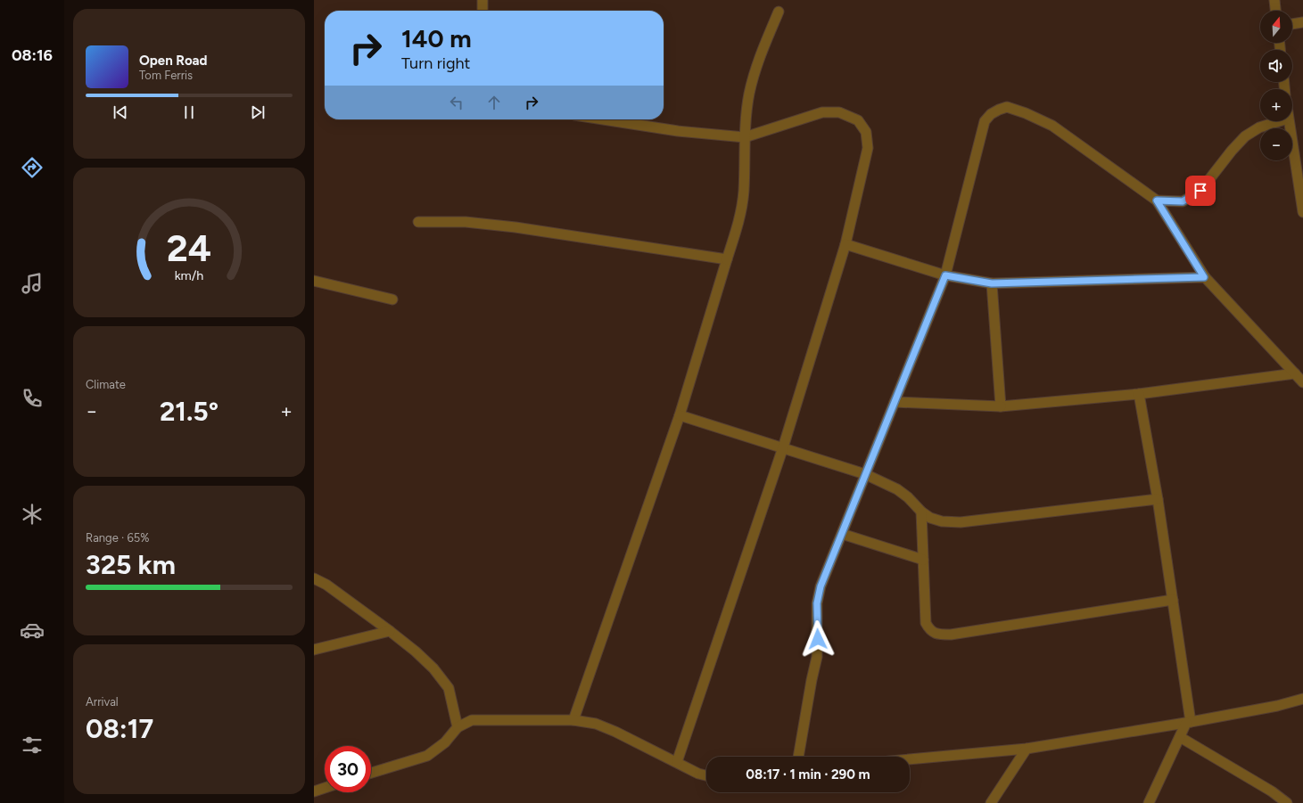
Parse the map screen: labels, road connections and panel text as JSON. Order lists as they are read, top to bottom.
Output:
{
  "north": "top",
  "page": {
    "tabs": "08:16",
    "map_buttons": ["+", "−"],
    "turn": ["140 m", "Turn right"],
    "song": ["Open Road", "Tom Ferris"],
    "tile": [
      "Climate",
      ["Range · 65%", "325 km"],
      ["Arrival", "08:17"]
    ],
    "heat": ["−", "21.5°", "+"],
    "limit": "30",
    "trip": "08:17 · 1 min · 290 m",
    "gauge": ["24", "km/h"]
  }
}
